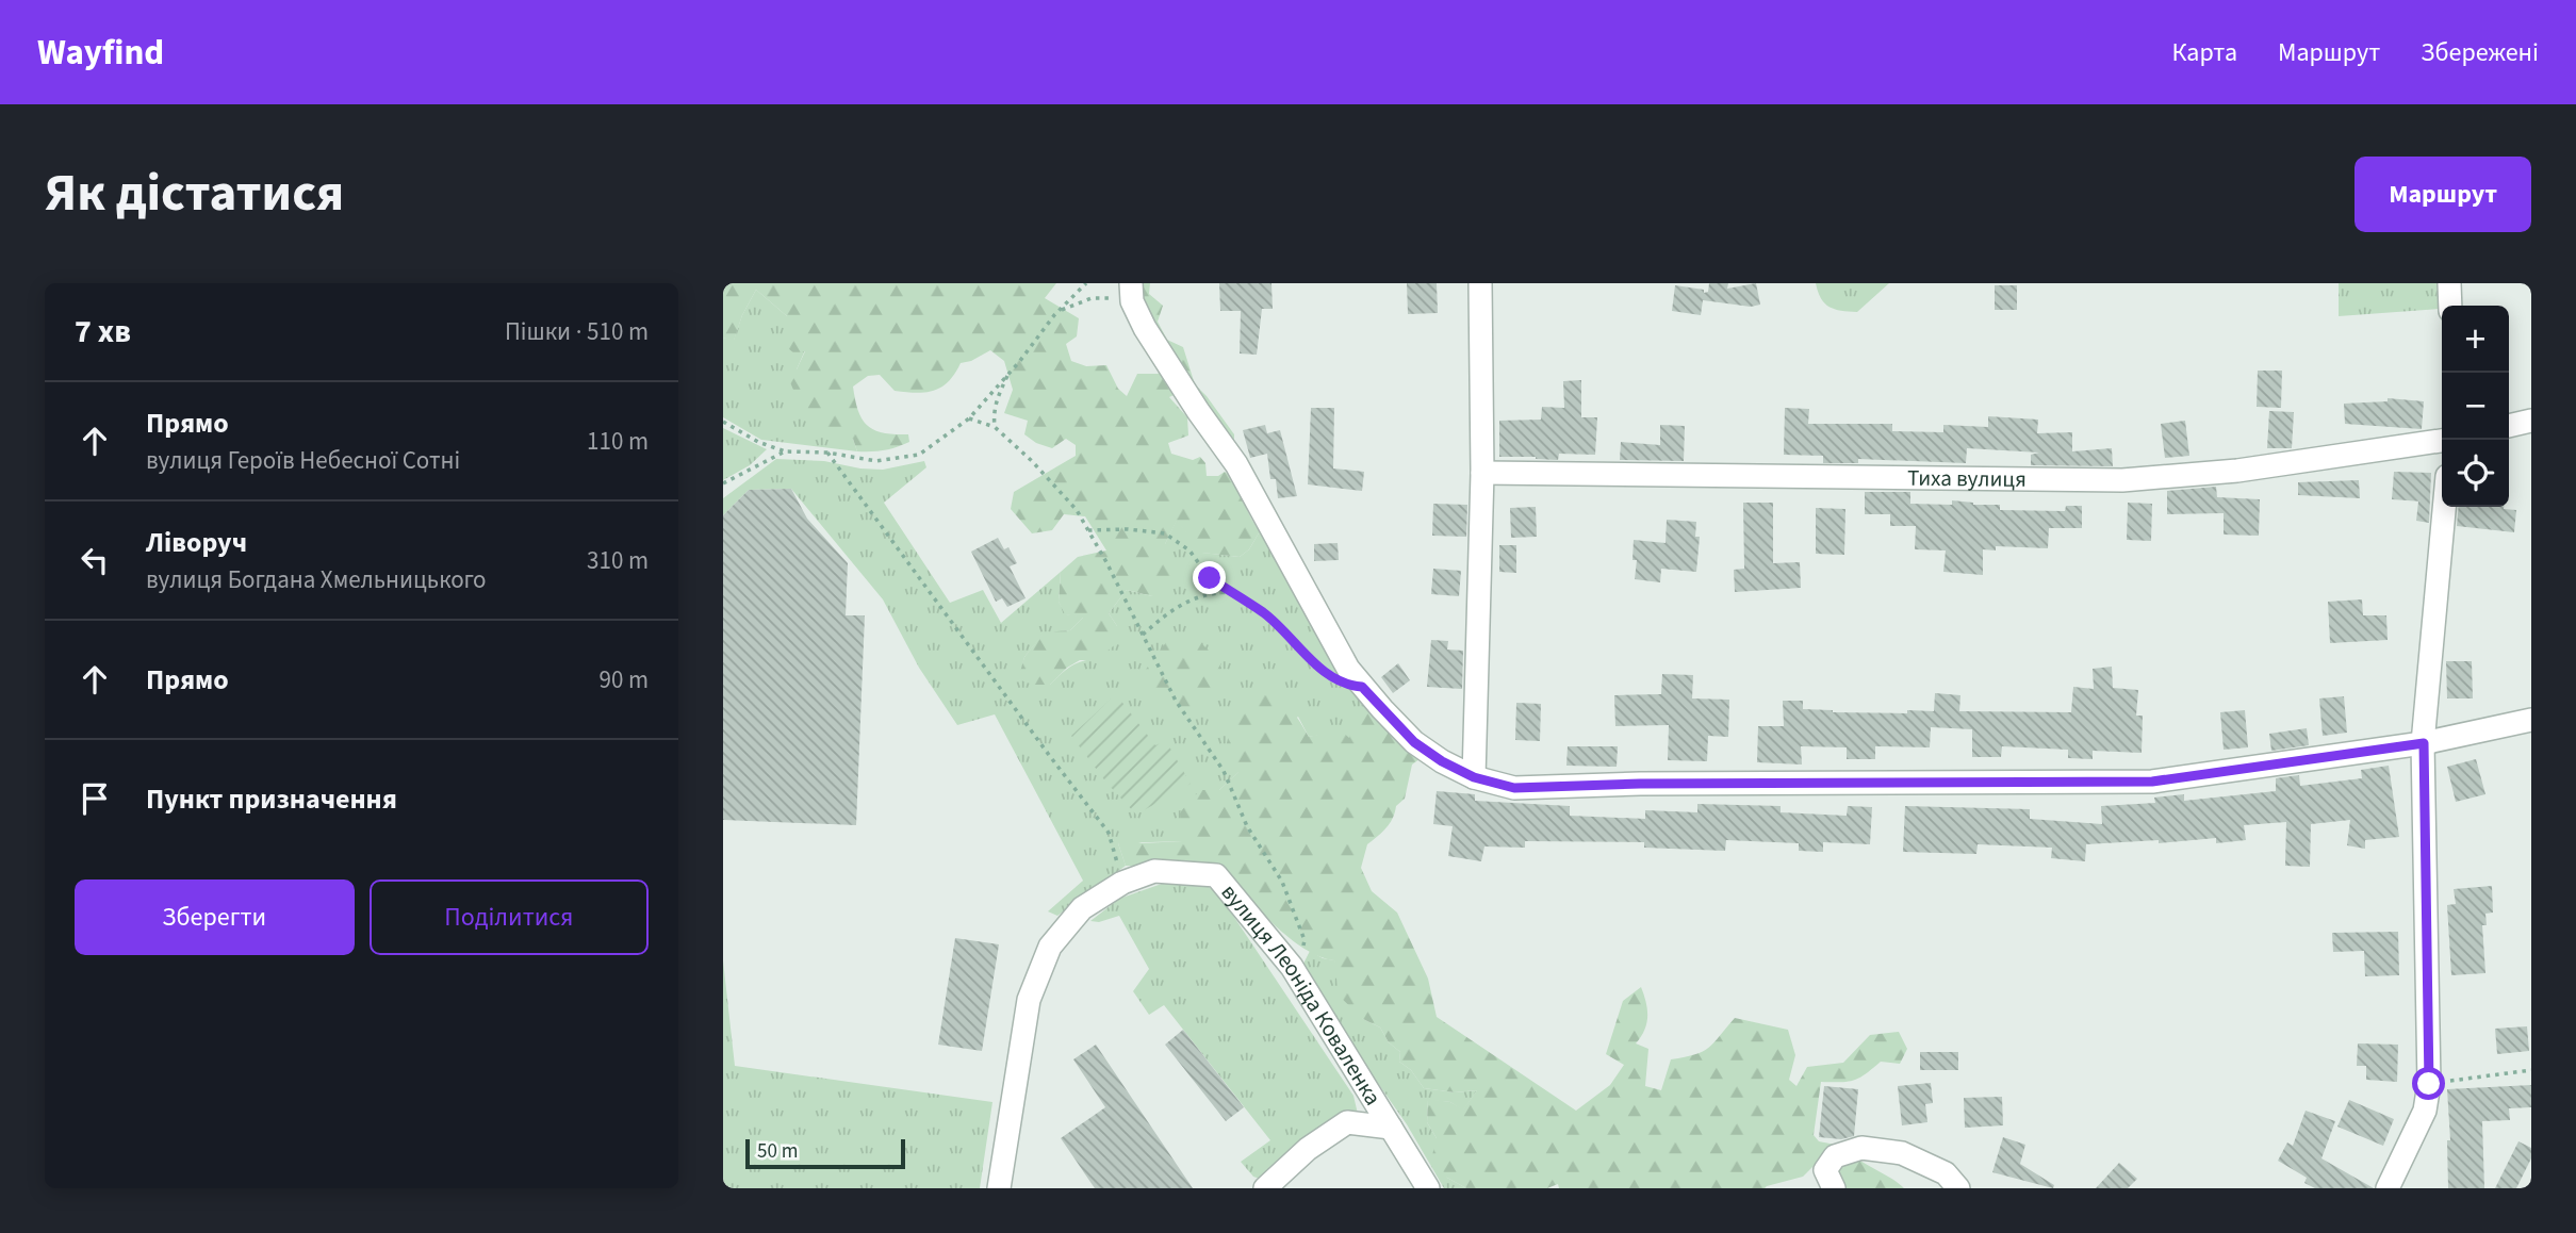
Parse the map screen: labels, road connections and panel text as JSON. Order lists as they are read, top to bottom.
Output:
{
  "streets": {
    "street": ["Тиха вулиця", "вулиця Леоніда Коваленка"]
  },
  "scale_bar": "50 m",
  "page": {
    "header": "Wayfind",
    "nav": ["Карта", "Маршрут", "Збережені"],
    "title": "Як дістатися",
    "buttons": [
      "Маршрут",
      ["Зберегти", "Поділитися"]
    ],
    "heading": ["7 хв", "Пішки · 510 m"],
    "map_buttons": ["+", "−"],
    "list": [
      ["Прямо", "вулиця Героїв Небесної Сотні", "110 m"],
      ["Ліворуч", "вулиця Богдана Хмельницького", "310 m"],
      ["Прямо", "90 m"],
      "Пункт призначення"
    ],
    "scale": "50 m"
  }
}
